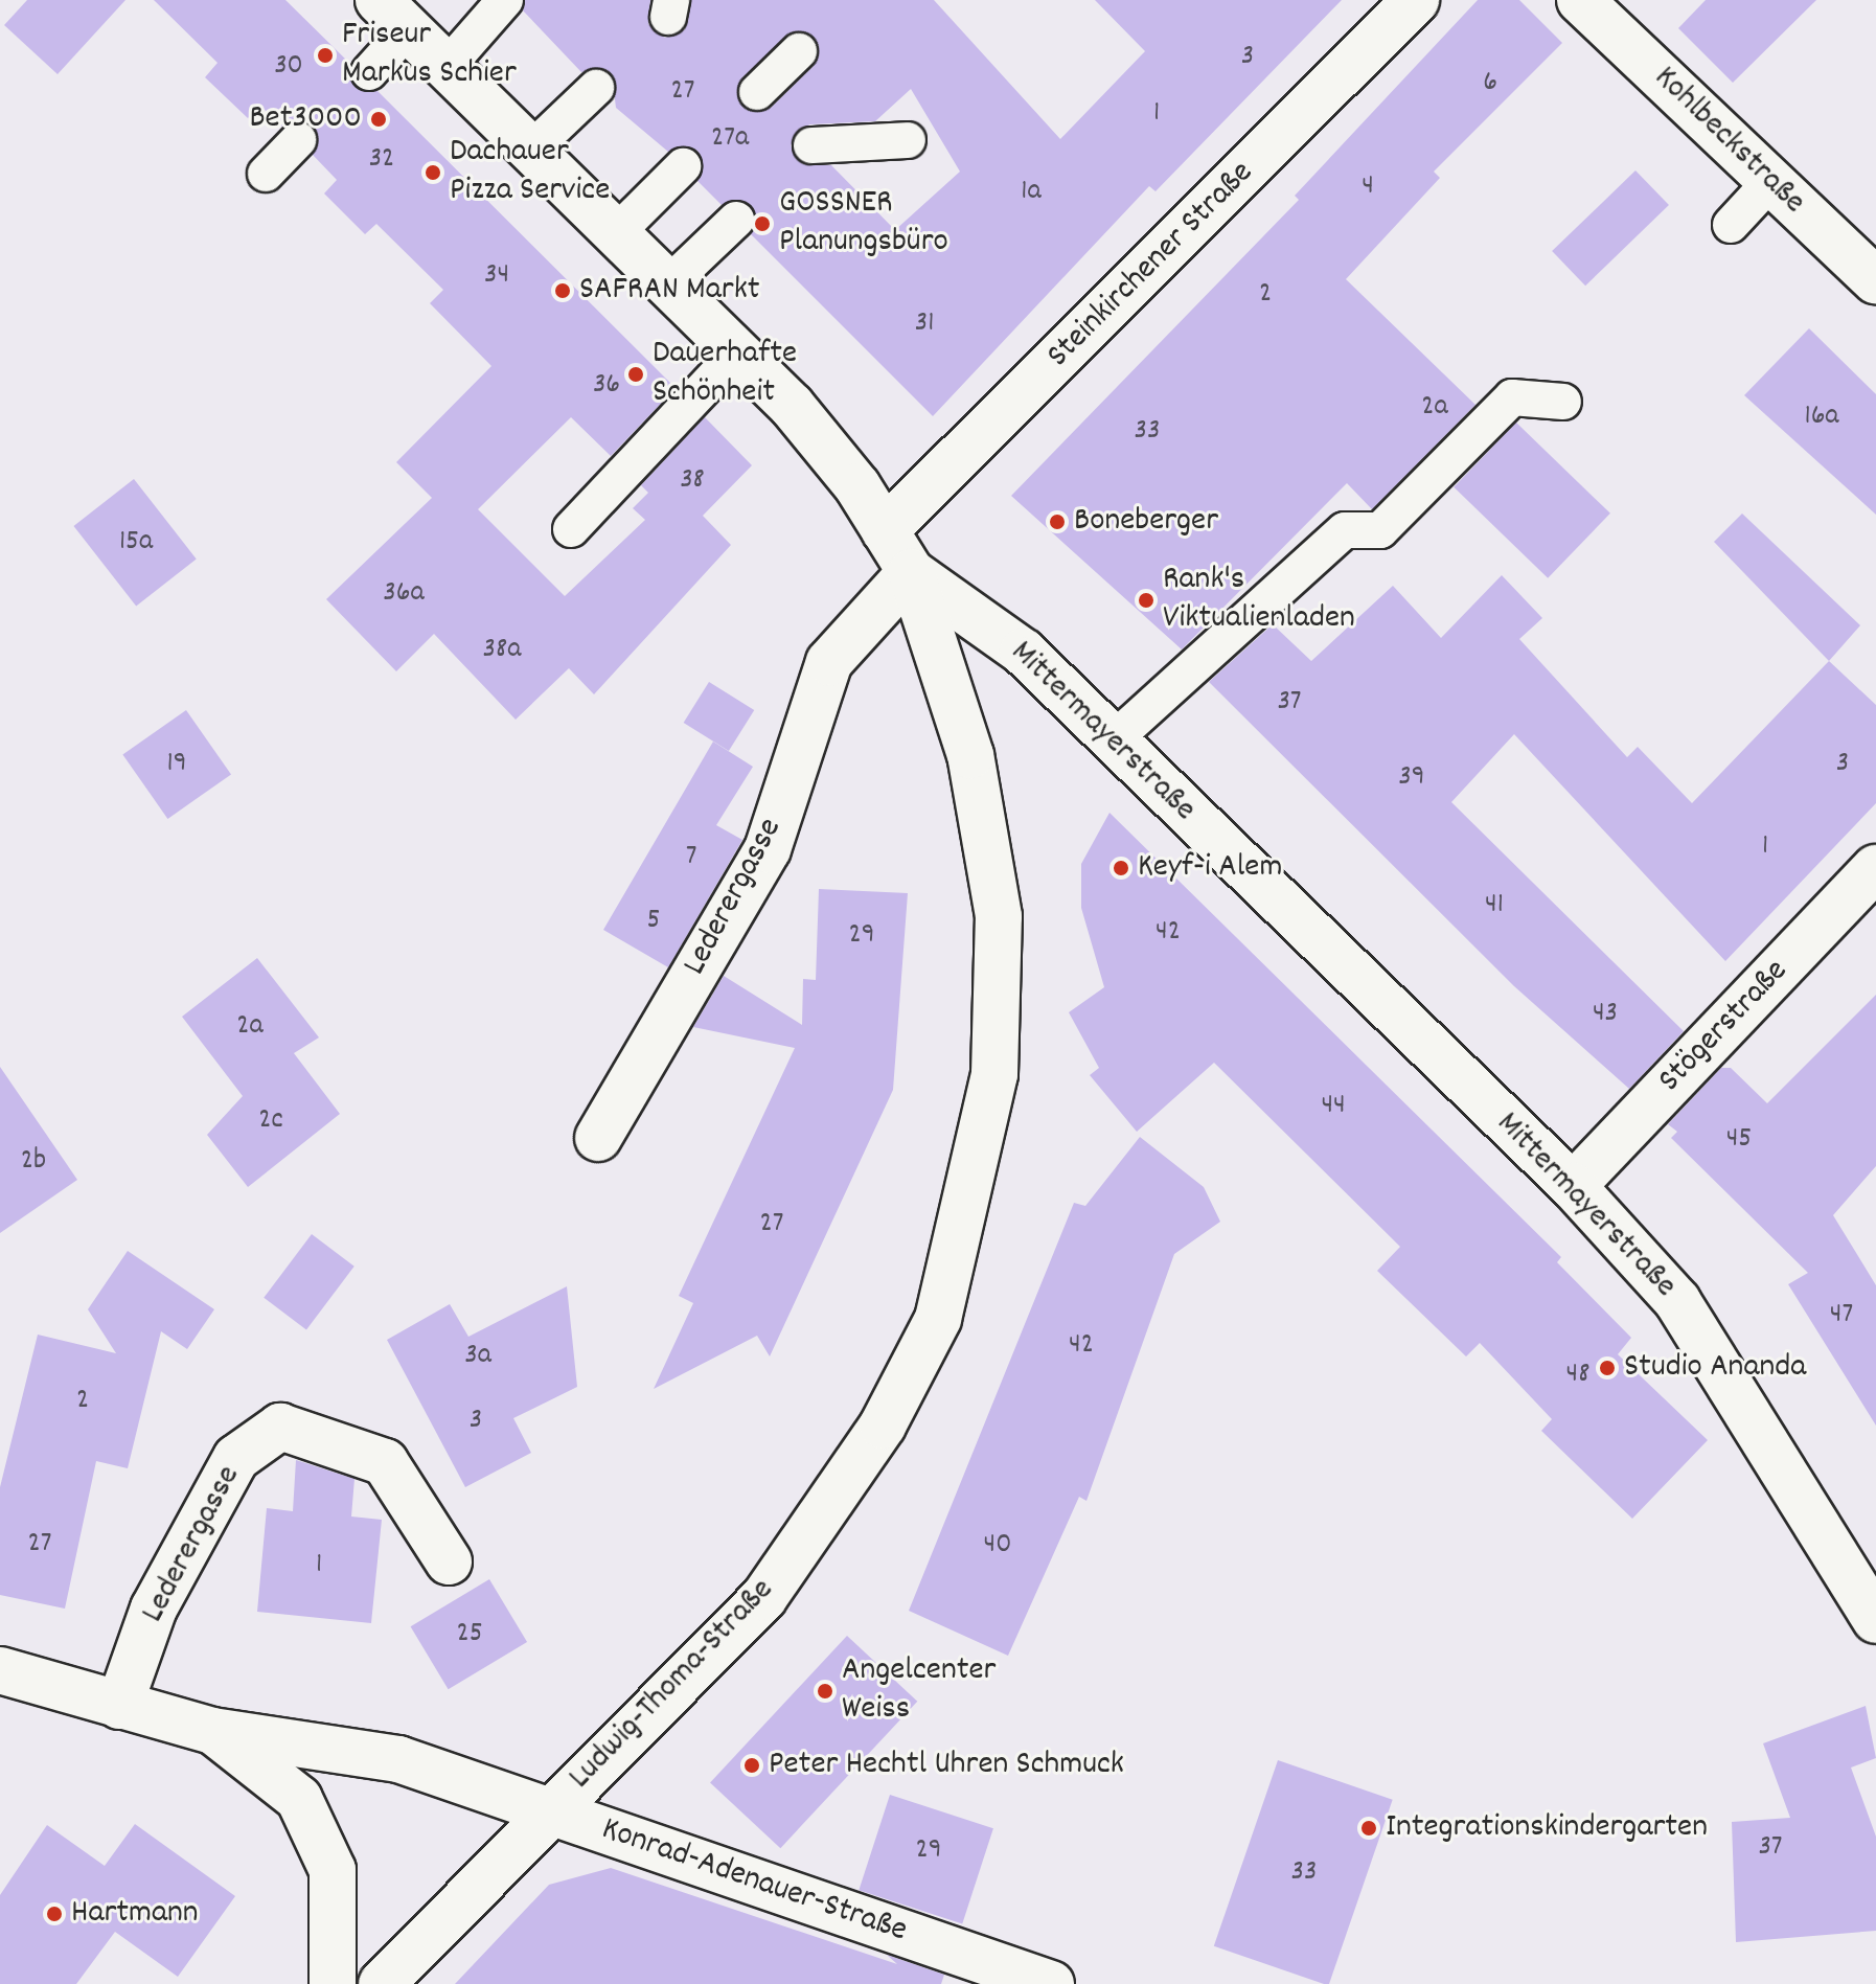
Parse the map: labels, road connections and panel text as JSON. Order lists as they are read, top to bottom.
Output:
{
  "streets": {
    "street": [
      "Kohlbeckstraße",
      "Steinkirchener Straße",
      "Mittermayerstraße",
      "Lederergasse",
      "Stögerstraße",
      "Ludwig-Thoma-Straße",
      "Konrad-Adenauer-Straße"
    ]
  },
  "crossings": [
    ["Steinkirchener Straße", "Mittermayerstraße"],
    ["Mittermayerstraße", "Lederergasse"],
    ["Mittermayerstraße", "Stögerstraße"],
    ["Mittermayerstraße", "Ludwig-Thoma-Straße"],
    ["Lederergasse", "Ludwig-Thoma-Straße"],
    ["Lederergasse", "Konrad-Adenauer-Straße"],
    ["Ludwig-Thoma-Straße", "Konrad-Adenauer-Straße"]
  ],
  "places": [
    "Friseur Markus Schier",
    "Bet3000",
    "Dachauer Pizza Service",
    "GOSSNER Planungsbüro",
    "SAFRAN Markt",
    "Dauerhafte Schönheit",
    "Boneberger",
    "Rank's Viktualienladen",
    "Keyf-i Alem",
    "Studio Ananda",
    "Angelcenter Weiss",
    "Peter Hechtl Uhren Schmuck",
    "Integrationskindergarten",
    "Hartmann"
  ],
  "house_numbers": [
    "3",
    "30",
    "6",
    "27",
    "1",
    "27a",
    "32",
    "4",
    "1a",
    "34",
    "2",
    "31",
    "36",
    "2a",
    "16a",
    "33",
    "38",
    "15a",
    "36a",
    "38a",
    "37",
    "19",
    "3",
    "39",
    "1",
    "7",
    "41",
    "5",
    "42",
    "29",
    "43",
    "2a",
    "44",
    "2c",
    "45",
    "2b",
    "27",
    "47",
    "42",
    "3a",
    "48",
    "2",
    "3",
    "27",
    "40",
    "1",
    "25",
    "37",
    "29",
    "33"
  ]
}
